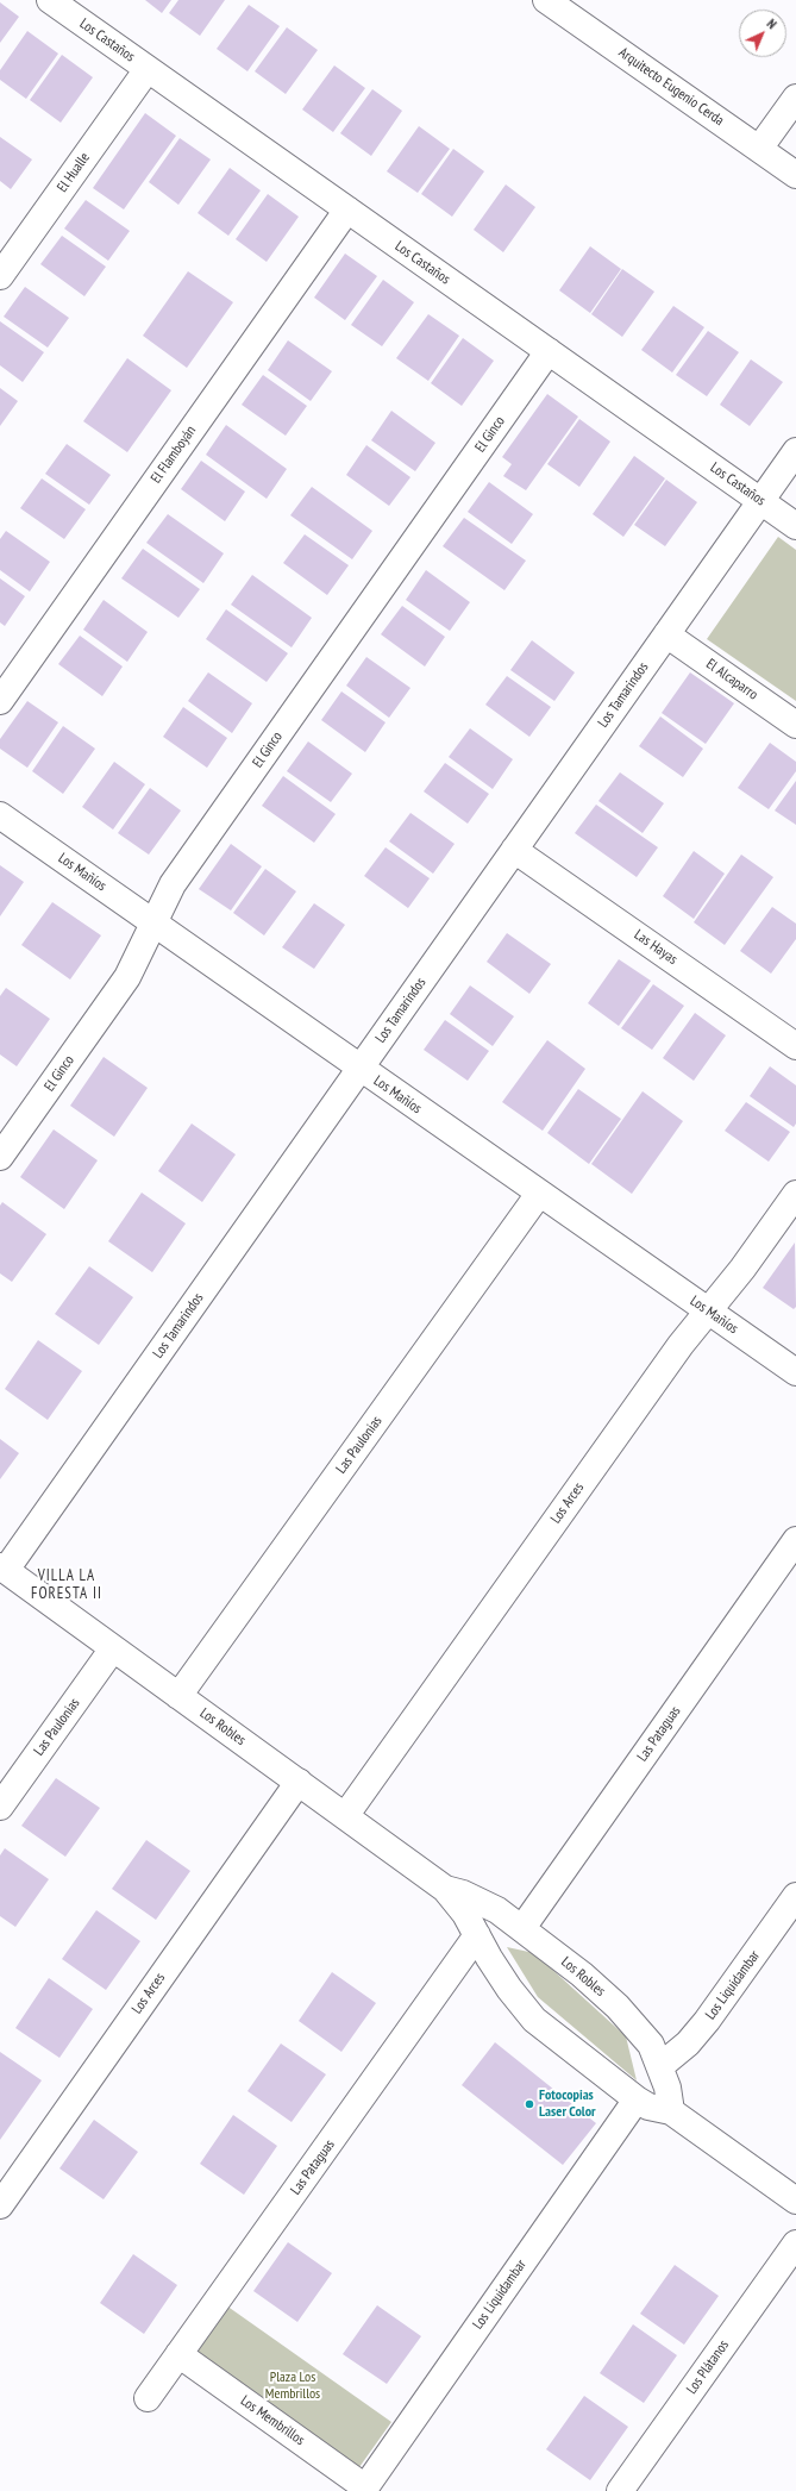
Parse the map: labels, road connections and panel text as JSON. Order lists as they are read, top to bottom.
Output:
{
  "streets": {
    "street": [
      "Los Castaños",
      "Arquitecto Eugenio Cerda",
      "El Hualle",
      "El Ginco",
      "El Flamboyán",
      "El Alcaparro",
      "Los Tamarindos",
      "Los Mañíos",
      "Las Hayas",
      "Las Paulonias",
      "Los Arces",
      "Los Robles",
      "Las Pataguas",
      "Los Liquidambar",
      "Los Plátanos",
      "Los Membrillos"
    ]
  },
  "crossings": [
    ["Los Castaños", "El Hualle"],
    ["Los Castaños", "El Ginco"],
    ["Los Castaños", "El Flamboyán"],
    ["Los Castaños", "Los Tamarindos"],
    ["El Ginco", "Los Mañíos"],
    ["El Alcaparro", "Los Tamarindos"],
    ["Los Tamarindos", "Los Mañíos"],
    ["Los Tamarindos", "Las Hayas"],
    ["Los Tamarindos", "Los Robles"],
    ["Los Mañíos", "Las Paulonias"],
    ["Los Mañíos", "Los Arces"],
    ["Las Paulonias", "Los Robles"],
    ["Los Arces", "Los Robles"],
    ["Los Robles", "Las Pataguas"],
    ["Los Robles", "Los Liquidambar"],
    ["Las Pataguas", "Los Membrillos"],
    ["Los Liquidambar", "Los Membrillos"]
  ],
  "districts": ["VILLA LA FORESTA II"],
  "parks": ["Plaza Los Membrillos"],
  "places": ["Fotocopias Laser Color"],
  "north": "top right"
}
